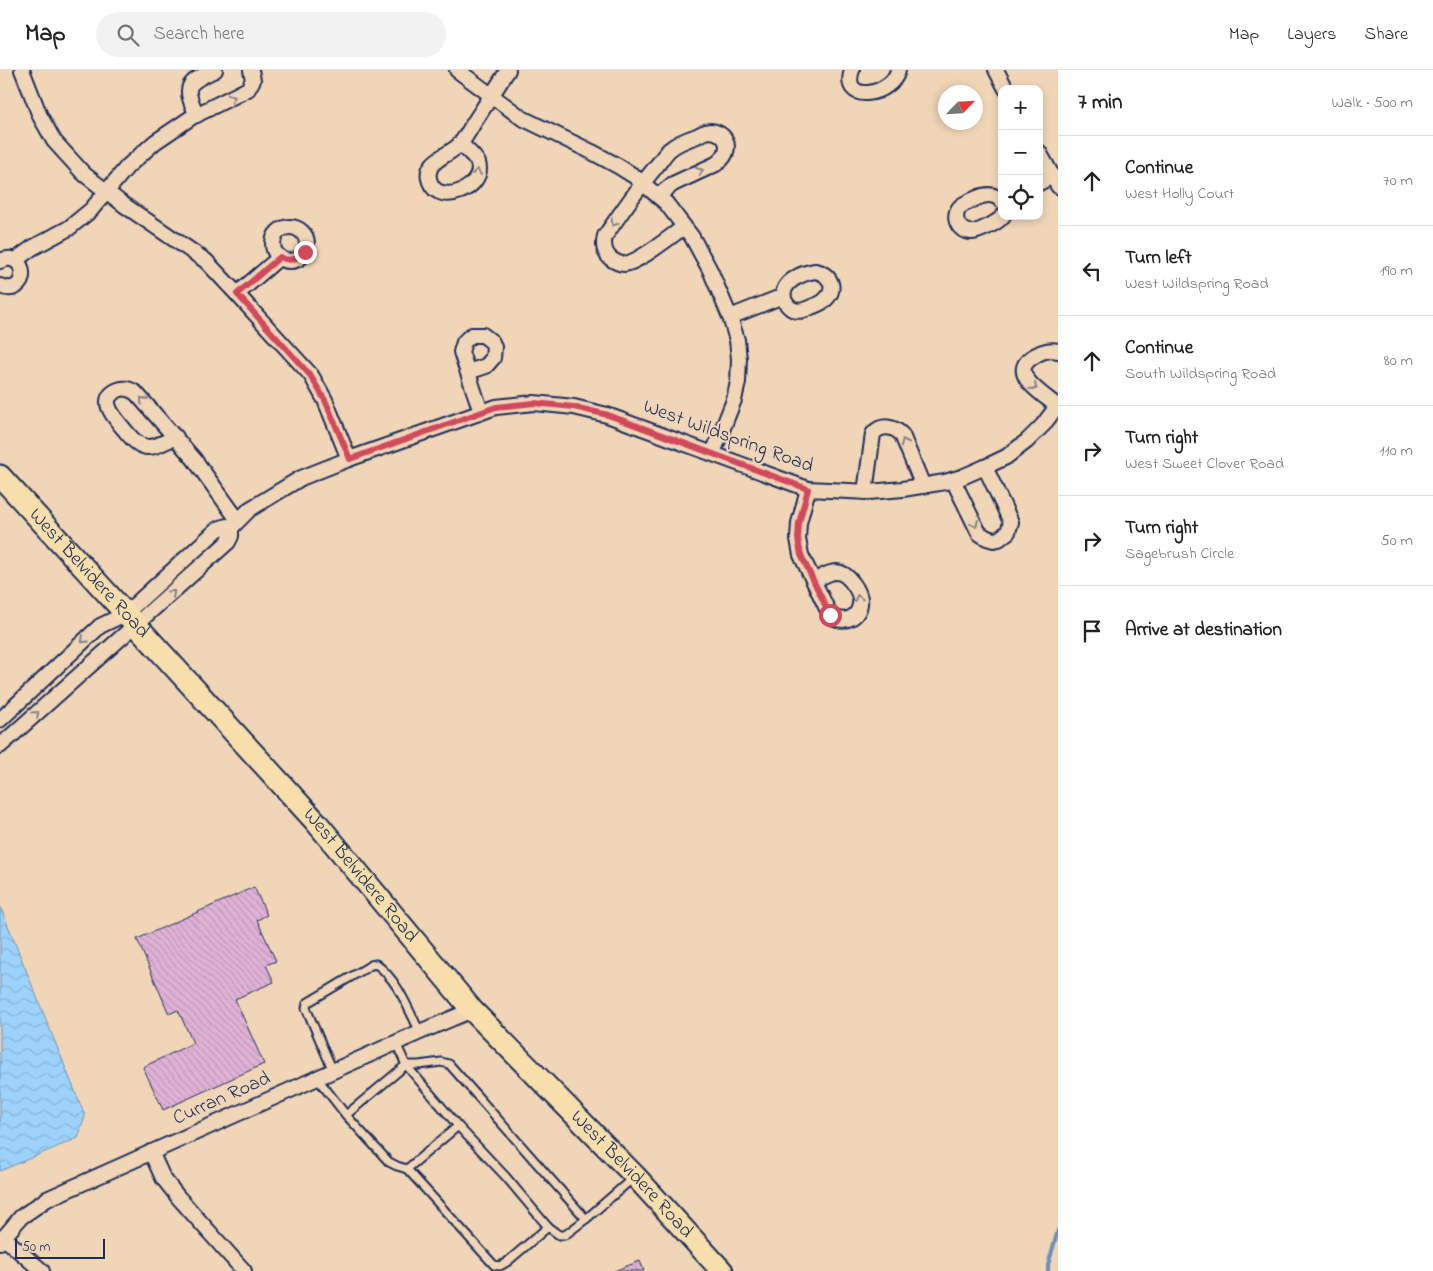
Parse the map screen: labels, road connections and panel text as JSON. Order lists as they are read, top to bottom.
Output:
{
  "streets": {
    "main road": ["West Belvidere Road"],
    "street": ["West Wildspring Road", "Curran Road"]
  },
  "crossings": [
    ["West Wildspring Road", "West Belvidere Road"],
    ["West Belvidere Road", "Curran Road"]
  ],
  "scale_bar": "50 m",
  "north": "top right",
  "page": {
    "header": "Map",
    "search": "Search here",
    "nav": ["Map", "Layers", "Share"],
    "heading": ["7 min", "Walk · 500 m"],
    "map_buttons": ["+", "−"],
    "list": [
      ["Continue", "West Holly Court", "70 m"],
      ["Turn left", "West Wildspring Road", "190 m"],
      ["Continue", "South Wildspring Road", "80 m"],
      ["Turn right", "West Sweet Clover Road", "110 m"],
      ["Turn right", "Sagebrush Circle", "50 m"],
      "Arrive at destination"
    ],
    "scale": "50 m"
  }
}
